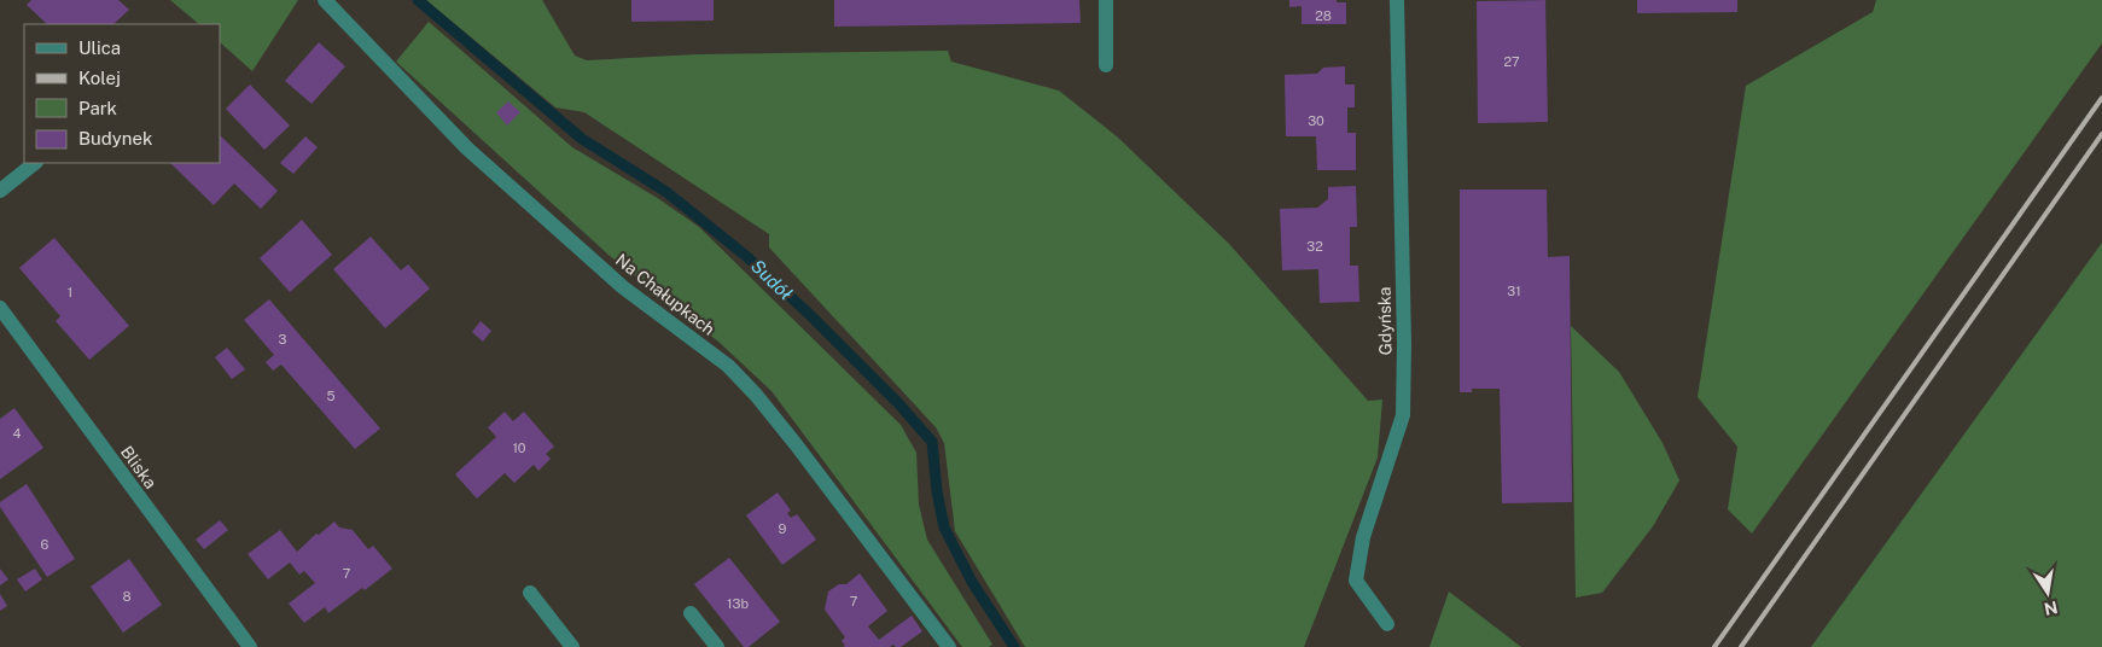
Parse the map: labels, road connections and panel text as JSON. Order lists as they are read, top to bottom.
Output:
{
  "streets": {
    "street": ["Na Chałupkach", "Gdyńska", "Bliska"]
  },
  "water": ["Sudół"],
  "house_numbers": [
    "28",
    "27",
    "30",
    "32",
    "31",
    "1",
    "3",
    "5",
    "4",
    "10",
    "9",
    "6",
    "7",
    "8",
    "7",
    "13b"
  ],
  "legend": [
    "Ulica",
    "Kolej",
    "Park",
    "Budynek"
  ],
  "north": "bottom"
}
